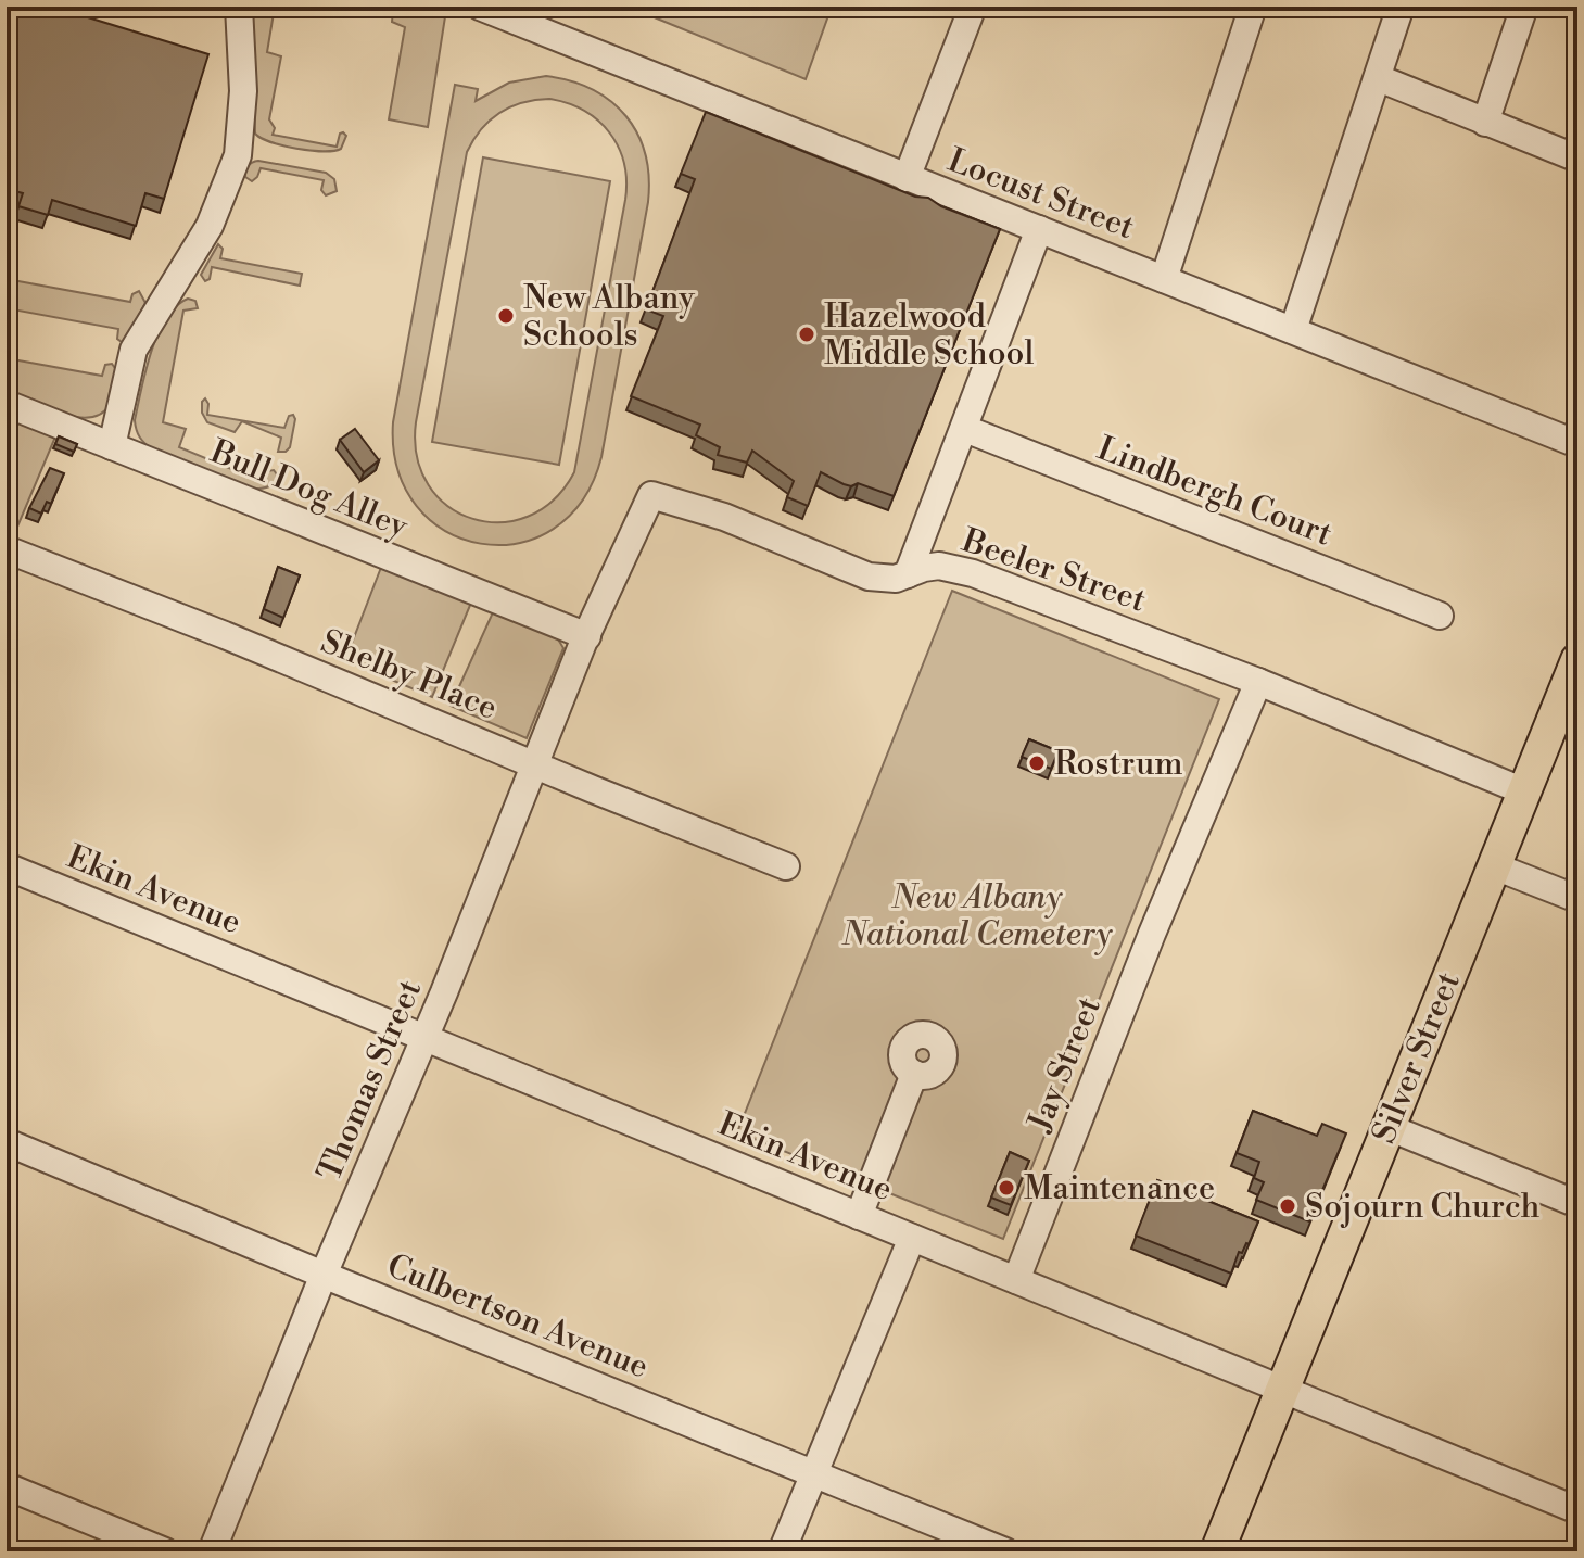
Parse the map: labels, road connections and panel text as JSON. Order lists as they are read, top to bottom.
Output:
{
  "streets": {
    "main road": ["Silver Street"],
    "street": [
      "Locust Street",
      "Bull Dog Alley",
      "Lindbergh Court",
      "Beeler Street",
      "Shelby Place",
      "Ekin Avenue",
      "Jay Street",
      "Thomas Street",
      "Culbertson Avenue"
    ]
  },
  "crossings": [
    ["Bull Dog Alley", "Beeler Street"],
    ["Bull Dog Alley", "Thomas Street"],
    ["Beeler Street", "Silver Street"],
    ["Beeler Street", "Jay Street"],
    ["Beeler Street", "Thomas Street"],
    ["Shelby Place", "Thomas Street"],
    ["Ekin Avenue", "Silver Street"],
    ["Ekin Avenue", "Jay Street"],
    ["Ekin Avenue", "Thomas Street"],
    ["Thomas Street", "Culbertson Avenue"]
  ],
  "parks": ["New Albany National Cemetery"],
  "places": [
    "New Albany Schools",
    "Hazelwood Middle School",
    "Rostrum",
    "Maintenance",
    "Sojourn Church"
  ]
}
